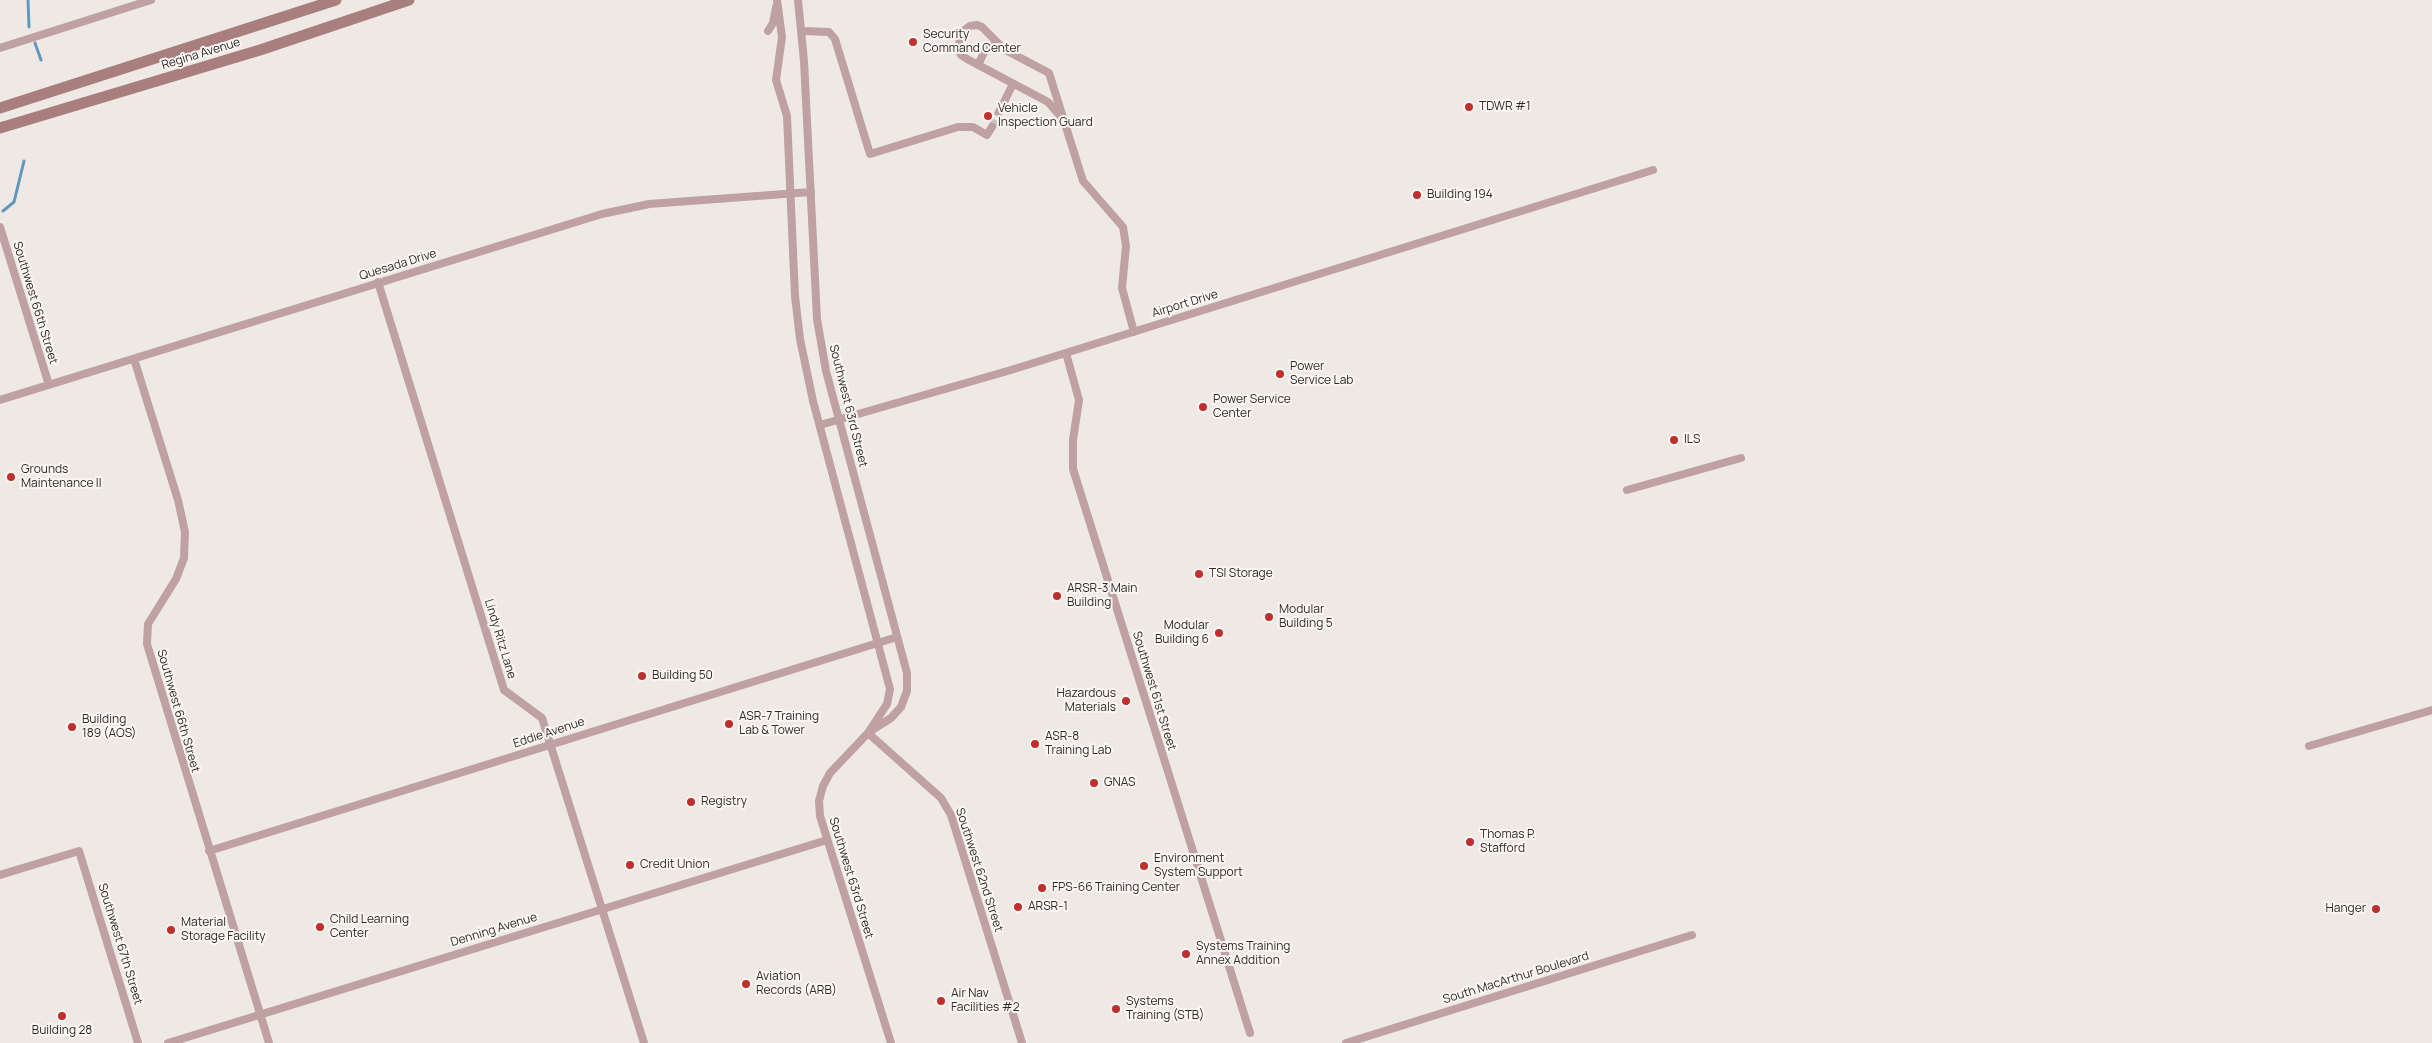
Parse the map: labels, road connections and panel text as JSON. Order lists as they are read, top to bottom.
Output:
{
  "streets": {
    "main road": ["Regina Avenue"],
    "street": [
      "Quesada Drive",
      "Southwest 66th Street",
      "Airport Drive",
      "Southwest 63rd Street",
      "Lindy Ritz Lane",
      "Southwest 61st Street",
      "Eddie Avenue",
      "Southwest 62nd Street",
      "Denning Avenue",
      "Southwest 67th Street",
      "South MacArthur Boulevard"
    ]
  },
  "crossings": [
    ["Quesada Drive", "Southwest 66th Street"],
    ["Quesada Drive", "Southwest 63rd Street"],
    ["Quesada Drive", "Lindy Ritz Lane"],
    ["Southwest 66th Street", "Eddie Avenue"],
    ["Southwest 66th Street", "Denning Avenue"],
    ["Airport Drive", "Southwest 63rd Street"],
    ["Airport Drive", "Southwest 61st Street"],
    ["Southwest 63rd Street", "Eddie Avenue"],
    ["Southwest 63rd Street", "Southwest 62nd Street"],
    ["Southwest 63rd Street", "Denning Avenue"],
    ["Lindy Ritz Lane", "Eddie Avenue"],
    ["Lindy Ritz Lane", "Denning Avenue"]
  ],
  "places": [
    "Security Command Center",
    "TDWR #1",
    "Vehicle Inspection Guard",
    "Building 194",
    "Power Service Lab",
    "Power Service Center",
    "ILS",
    "Grounds Maintenance II",
    "TSI Storage",
    "ARSR-3 Main Building",
    "Modular Building 5",
    "Modular Building 6",
    "Building 50",
    "Hazardous Materials",
    "ASR-7 Training Lab & Tower",
    "Building 189 (AOS)",
    "ASR-8 Training Lab",
    "GNAS",
    "Registry",
    "Thomas P. Stafford",
    "Credit Union",
    "Environment System Support",
    "FPS-66 Training Center",
    "ARSR-1",
    "Hanger",
    "Child Learning Center",
    "Material Storage Facility",
    "Systems Training Annex Addition",
    "Aviation Records (ARB)",
    "Air Nav Facilities #2",
    "Systems Training (STB)",
    "Building 28"
  ]
}
